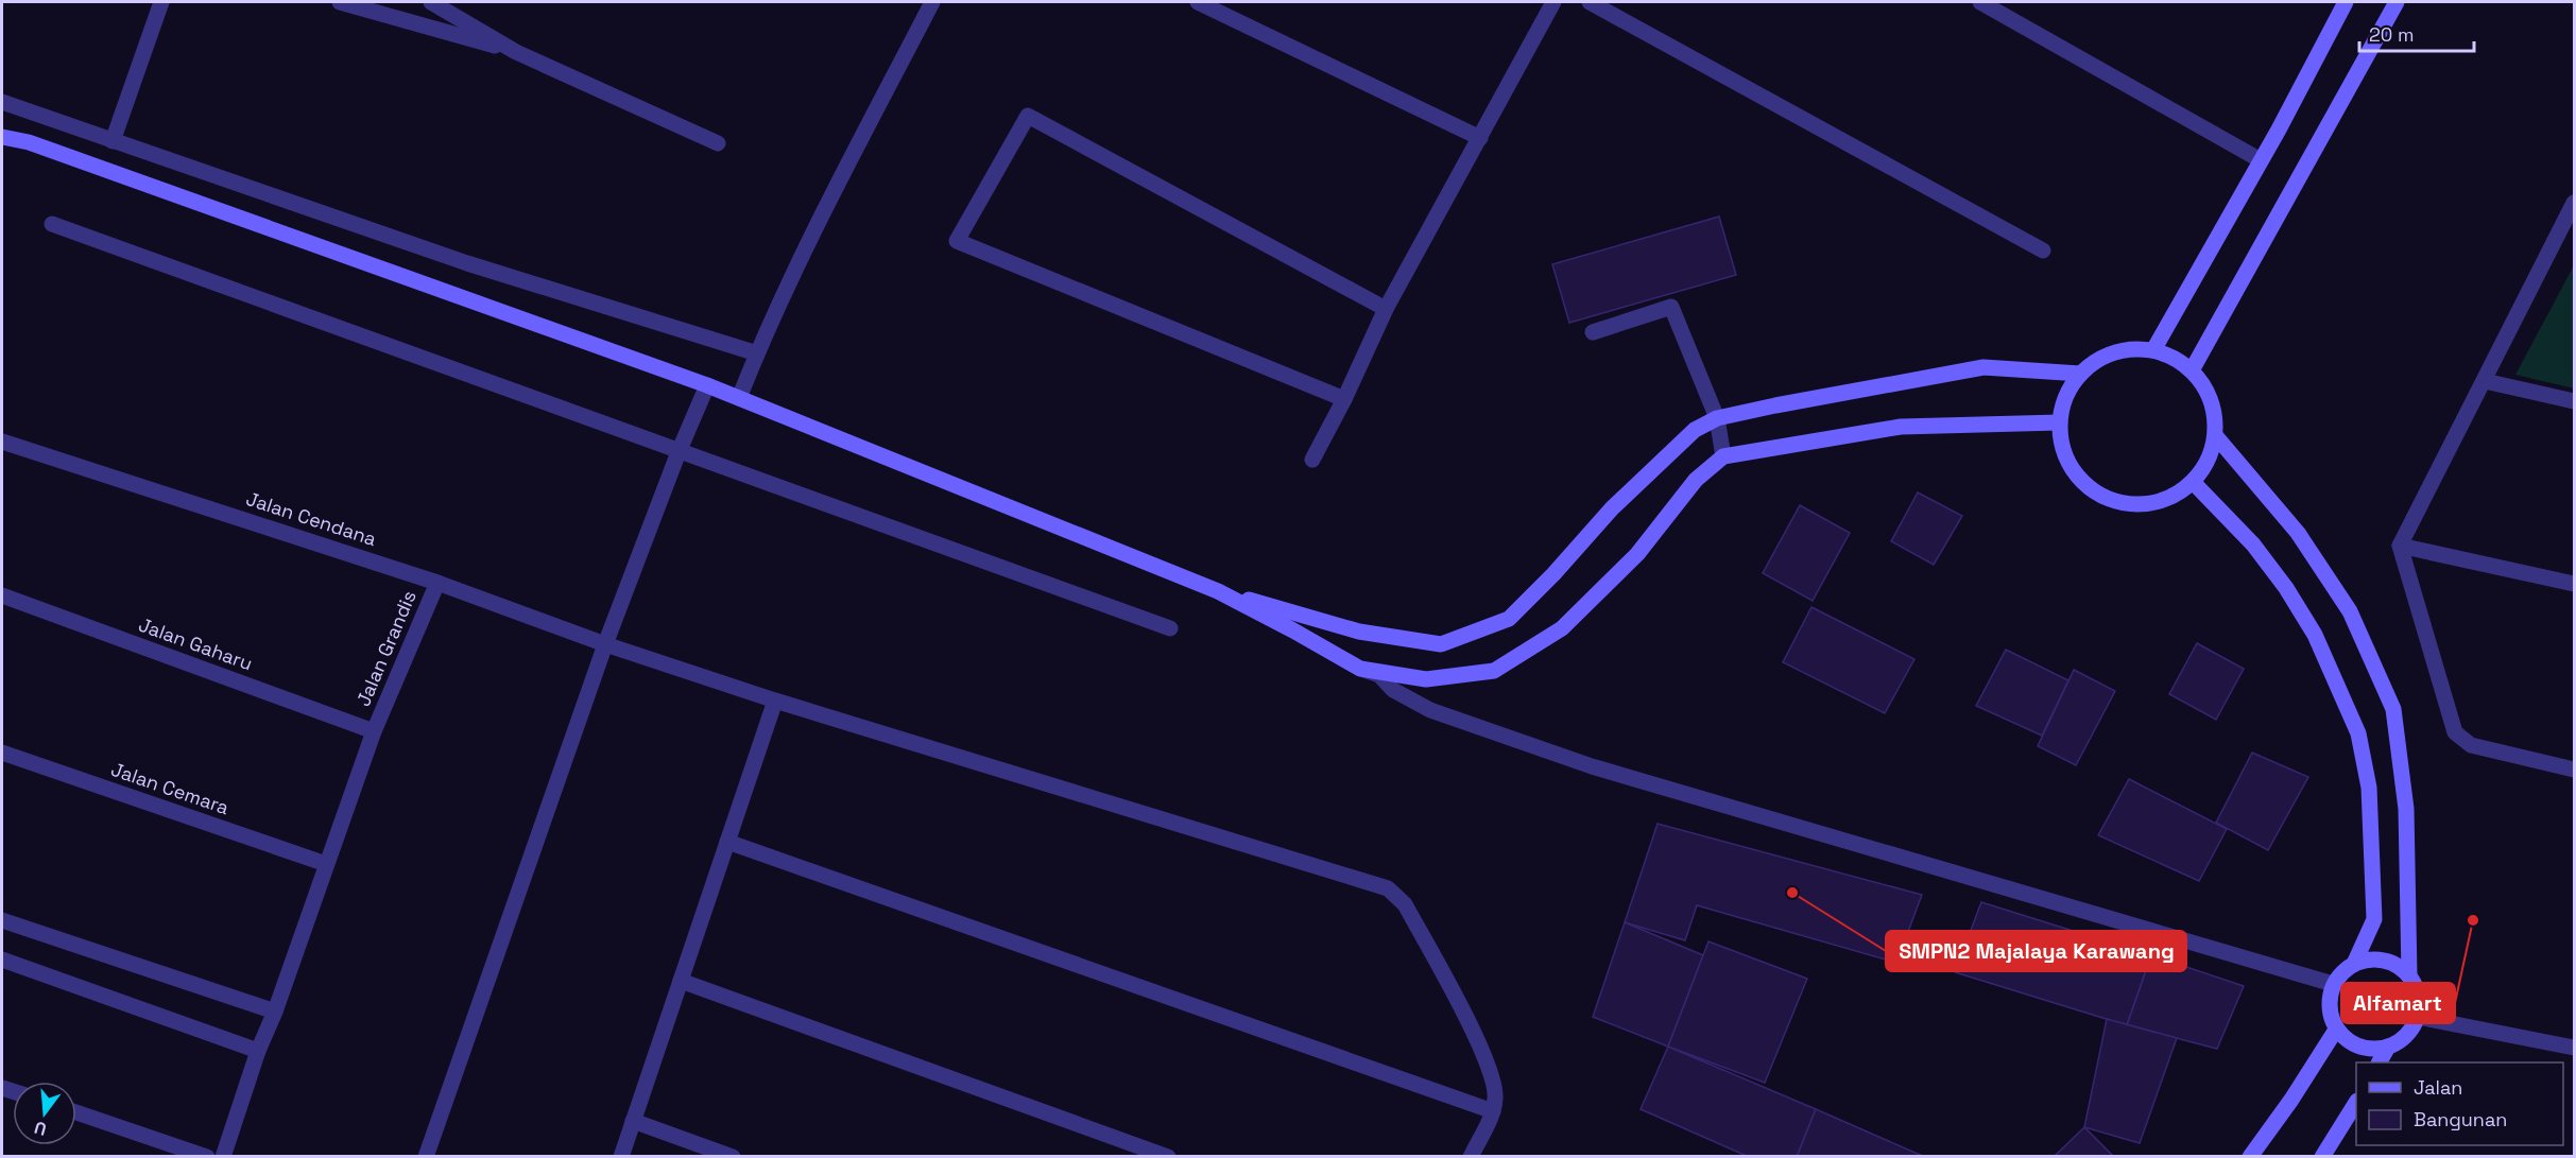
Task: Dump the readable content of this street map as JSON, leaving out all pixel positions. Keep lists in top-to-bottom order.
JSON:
{
  "streets": {
    "street": [
      "Jalan Cendana",
      "Jalan Gaharu",
      "Jalan Grandis",
      "Jalan Cemara"
    ]
  },
  "crossings": [
    ["Jalan Cendana", "Jalan Grandis"],
    ["Jalan Gaharu", "Jalan Grandis"],
    ["Jalan Grandis", "Jalan Cemara"]
  ],
  "places": ["SMPN2 Majalaya Karawang", "Alfamart"],
  "legend": ["Jalan", "Bangunan"],
  "scale_bar": "20 m",
  "north": "bottom"
}
